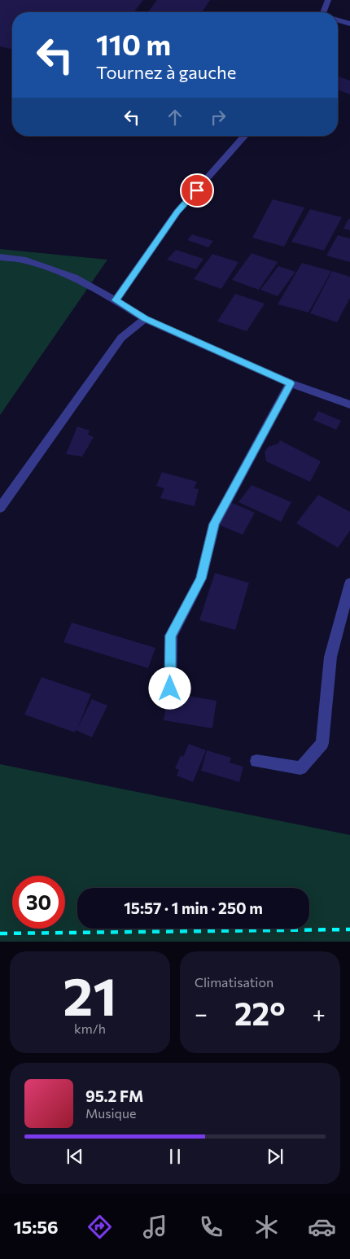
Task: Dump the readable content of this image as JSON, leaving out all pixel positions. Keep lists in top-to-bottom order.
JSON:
{
  "page": {
    "turn": ["110 m", "Tournez à gauche"],
    "limit": "30",
    "trip": "15:57 · 1 min · 250 m",
    "tile": [
      ["21", "km/h"],
      "Climatisation"
    ],
    "heat": ["−", "22°", "+"],
    "song": ["95.2 FM", "Musique"],
    "tabs": "15:56"
  }
}
